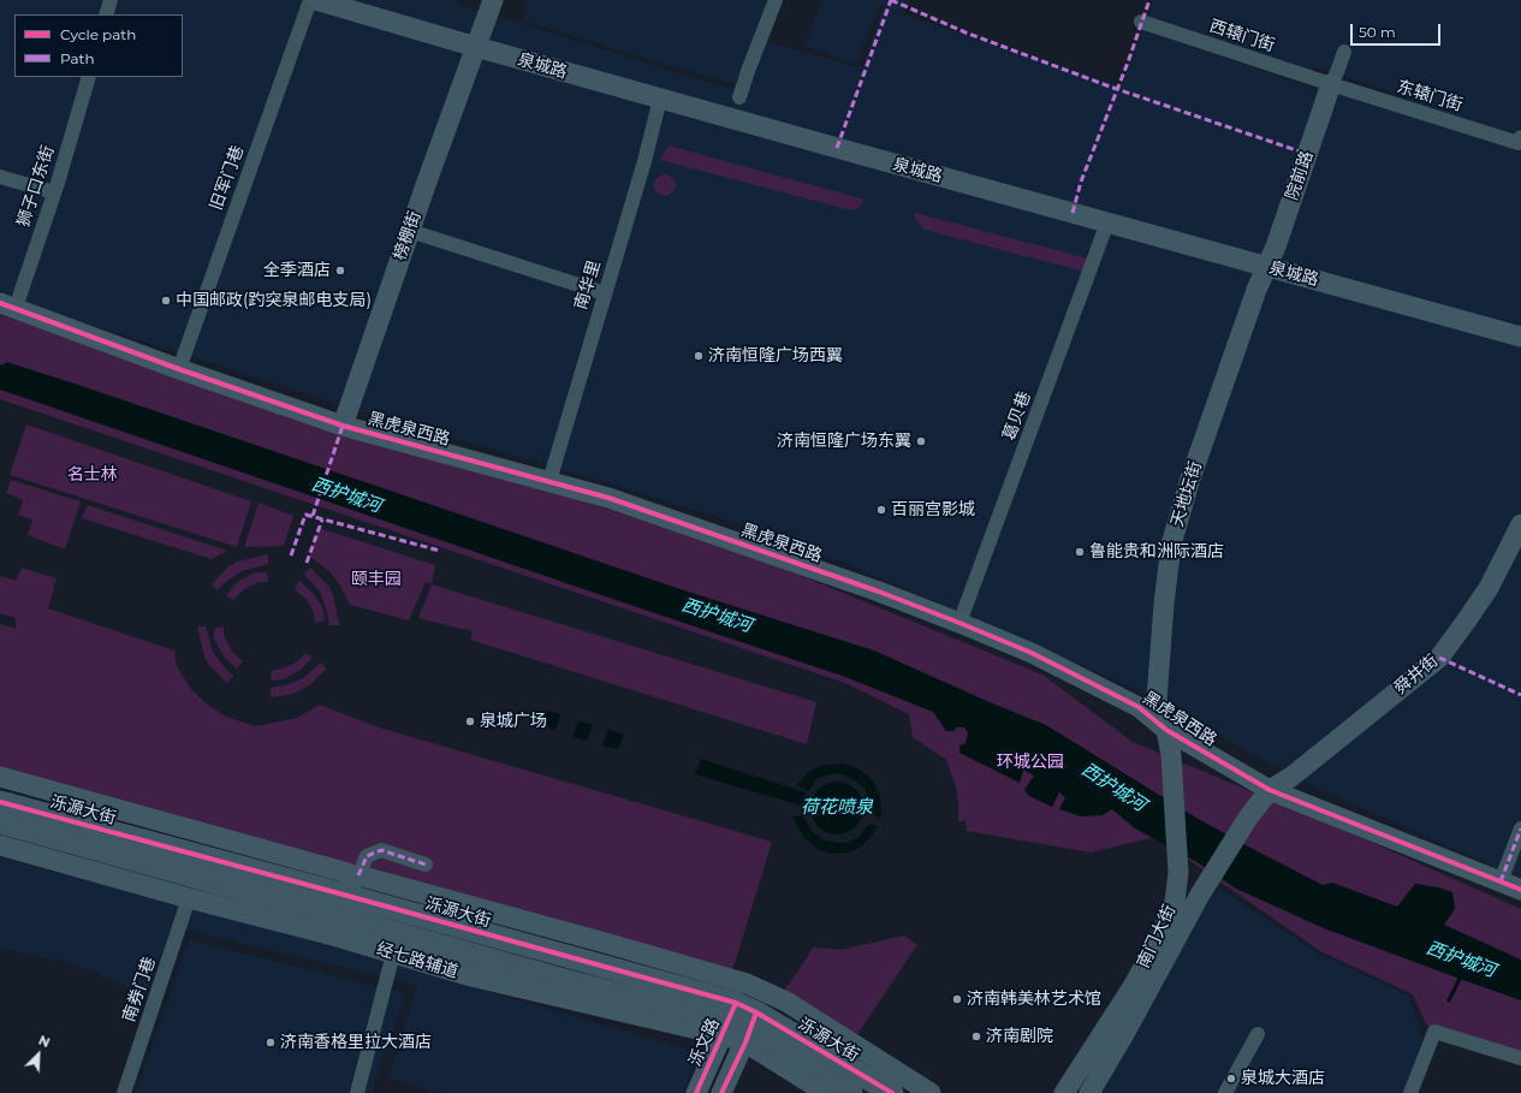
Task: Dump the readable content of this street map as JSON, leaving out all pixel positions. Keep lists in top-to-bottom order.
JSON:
{
  "streets": {
    "main road": ["泺源大街"],
    "street": [
      "西辕门街",
      "泉城路",
      "东辕门街",
      "院前路",
      "旧军门巷",
      "狮子口东街",
      "榜棚街",
      "南华里",
      "葛贝巷",
      "黑虎泉西路",
      "天地坛街",
      "舜井街",
      "南门大街",
      "经七路辅道",
      "南券门巷",
      "泺文路"
    ]
  },
  "crossings": [
    ["西辕门街", "东辕门街"],
    ["西辕门街", "院前路"],
    ["泉城路", "院前路"],
    ["泉城路", "榜棚街"],
    ["泉城路", "南华里"],
    ["泉城路", "葛贝巷"],
    ["泉城路", "天地坛街"],
    ["东辕门街", "院前路"],
    ["院前路", "天地坛街"],
    ["旧军门巷", "黑虎泉西路"],
    ["狮子口东街", "黑虎泉西路"],
    ["榜棚街", "黑虎泉西路"],
    ["南华里", "黑虎泉西路"],
    ["葛贝巷", "黑虎泉西路"],
    ["黑虎泉西路", "天地坛街"],
    ["黑虎泉西路", "舜井街"],
    ["黑虎泉西路", "南门大街"],
    ["天地坛街", "南门大街"],
    ["舜井街", "南门大街"],
    ["泺源大街", "经七路辅道"],
    ["泺源大街", "泺文路"],
    ["经七路辅道", "南券门巷"],
    ["经七路辅道", "泺文路"]
  ],
  "water": ["西护城河", "荷花喷泉"],
  "parks": ["名士林", "颐丰园", "环城公园"],
  "places": [
    "全季酒店",
    "中国邮政(趵突泉邮电支局)",
    "济南恒隆广场西翼",
    "济南恒隆广场东翼",
    "百丽宫影城",
    "鲁能贵和洲际酒店",
    "泉城广场",
    "济南韩美林艺术馆",
    "济南剧院",
    "济南香格里拉大酒店",
    "泉城大酒店"
  ],
  "legend": ["Cycle path", "Path"],
  "scale_bar": "50 m",
  "north": "top right"
}
